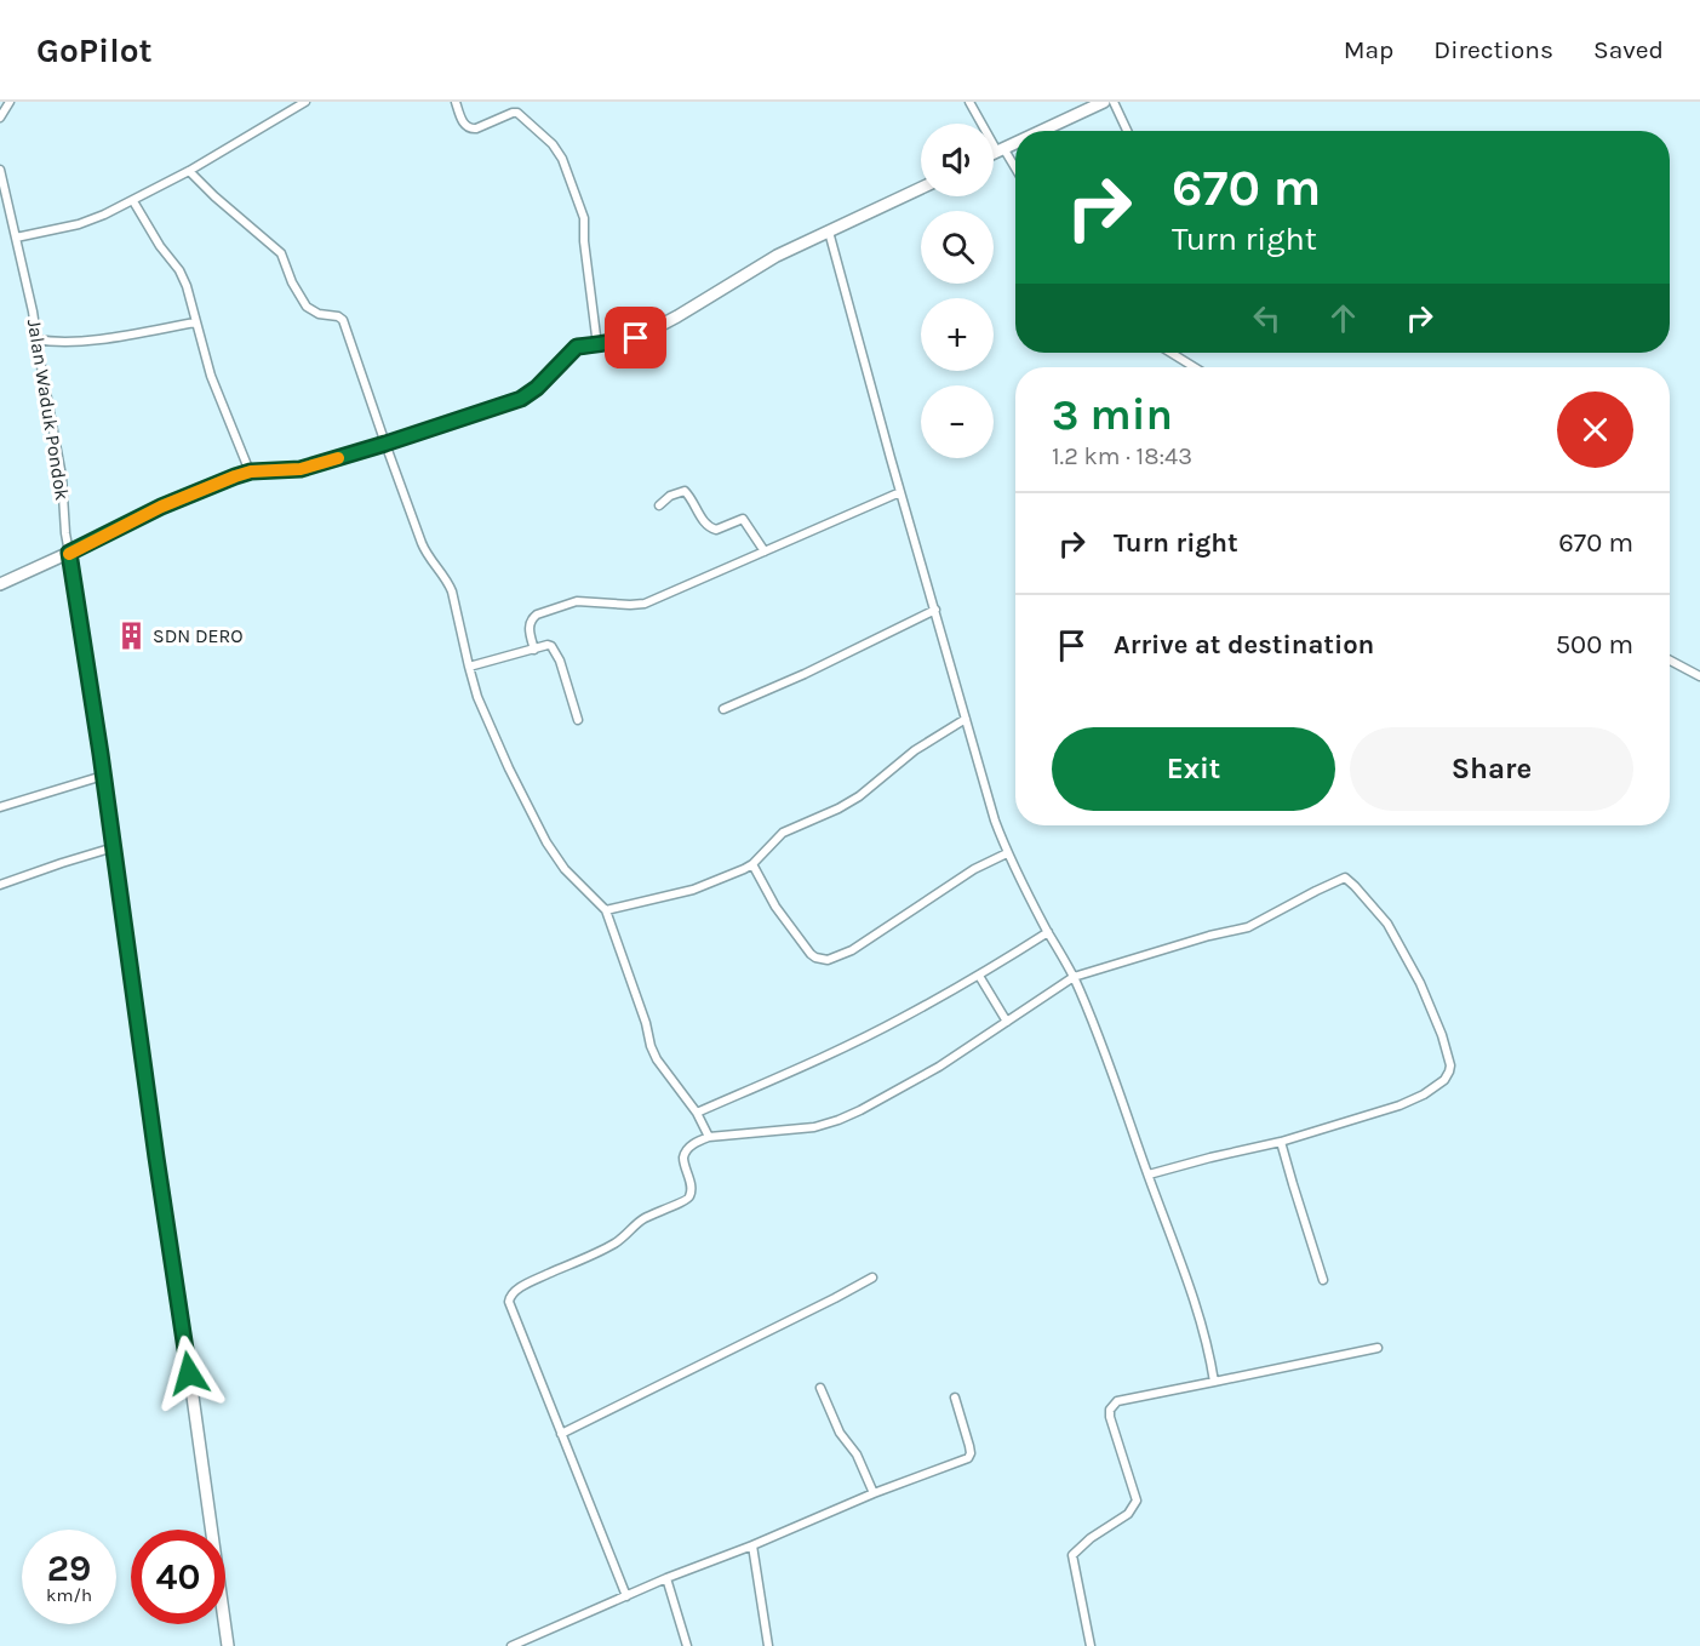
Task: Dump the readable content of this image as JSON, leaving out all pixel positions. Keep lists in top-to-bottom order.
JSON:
{
  "streets": {
    "street": ["Jalan Waduk Pondok"]
  },
  "places": {
    "building": ["SDN DERO"]
  },
  "page": {
    "header": "GoPilot",
    "nav": ["Map", "Directions", "Saved"],
    "map_buttons": ["+", "−"],
    "turn": ["670 m", "Turn right"],
    "heading": ["3 min", "1.2 km · 18:43"],
    "list": [
      {
        "name": "Turn right",
        "value": "670 m"
      },
      {
        "name": "Arrive at destination",
        "value": "500 m"
      }
    ],
    "buttons": ["Exit", "Share"],
    "speed": "29 km/h",
    "limit": "40"
  }
}
